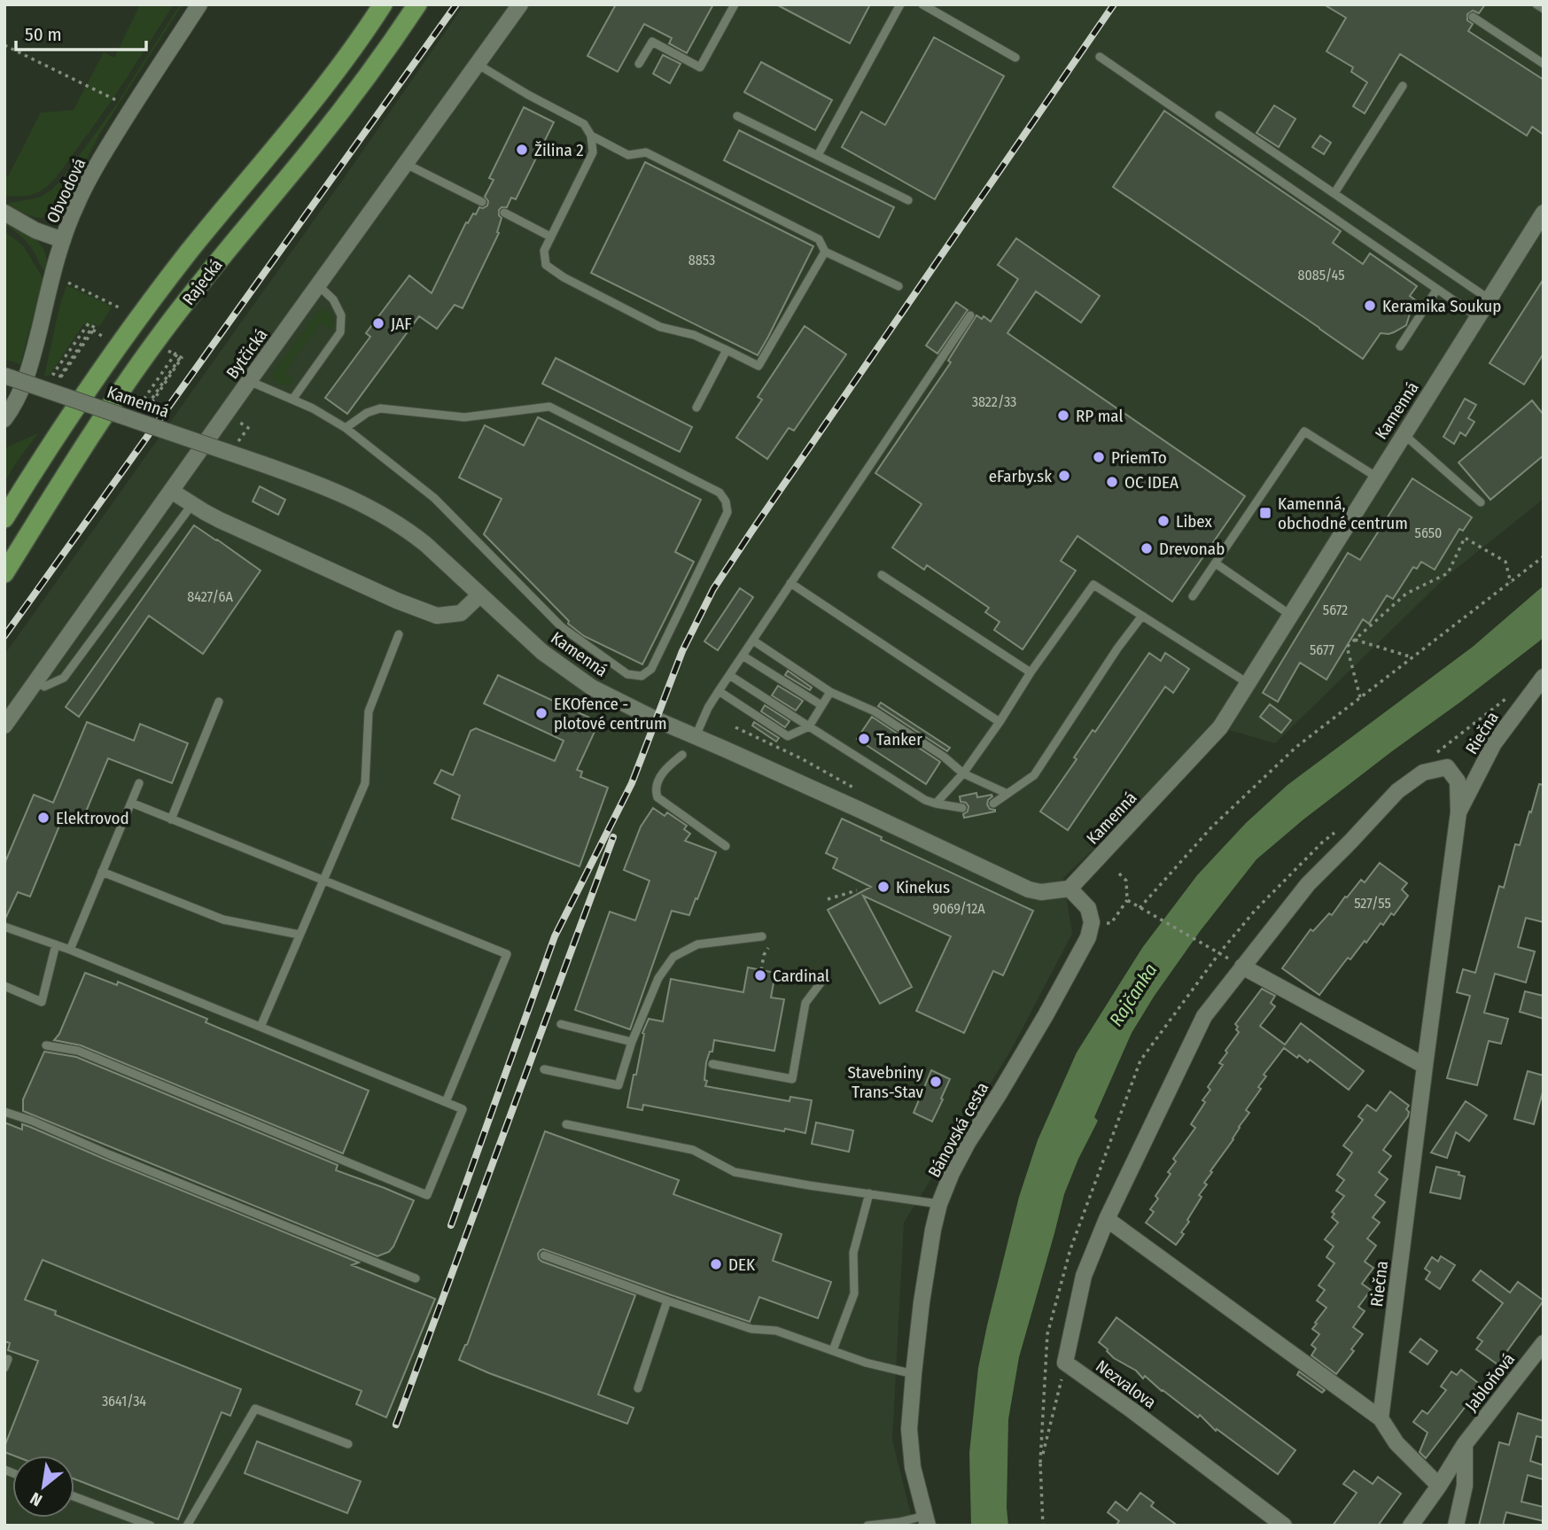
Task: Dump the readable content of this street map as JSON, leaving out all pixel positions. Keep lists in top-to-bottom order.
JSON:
{
  "streets": {
    "main road": ["Rajecká"],
    "street": [
      "Obvodová",
      "Bytčická",
      "Kamenná",
      "Riečna",
      "Bánovská cesta",
      "Jabloňová",
      "Nezvalova"
    ]
  },
  "crossings": [
    ["Kamenná", "Bánovská cesta"]
  ],
  "water": ["Rajčanka"],
  "places": {
    "other": [
      "Žilina 2",
      "Keramika Soukup",
      "JAF",
      "RP mal",
      "PriemTo",
      "eFarby.sk",
      "OC IDEA",
      "Libex",
      "Drevonab",
      "EKOfence - plotové centrum",
      "Tanker",
      "Elektrovod",
      "Kinekus",
      "Cardinal",
      "Stavebniny Trans-Stav",
      "DEK"
    ],
    "transit": ["Kamenná, obchodné centrum"]
  },
  "house_numbers": [
    "8853",
    "8085/45",
    "3822/33",
    "5650",
    "8427/6A",
    "5672",
    "5677",
    "527/55",
    "9069/12A",
    "3641/34"
  ],
  "scale_bar": "50 m",
  "north": "bottom left"
}
